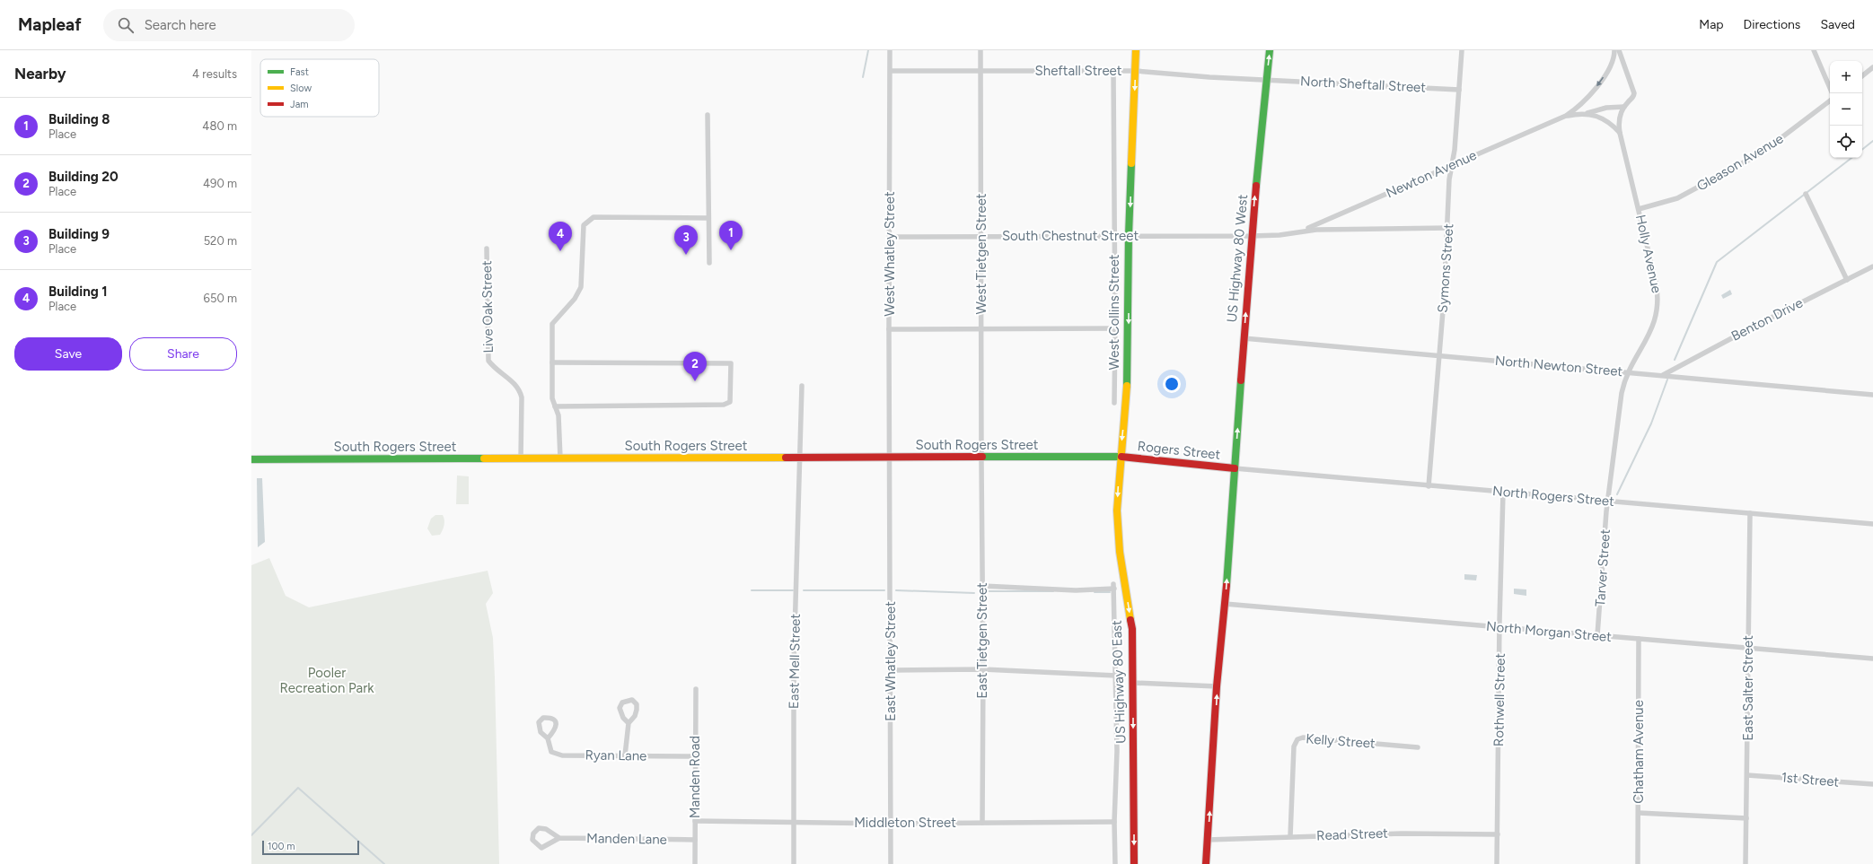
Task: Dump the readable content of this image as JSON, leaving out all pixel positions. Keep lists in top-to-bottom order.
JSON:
{
  "streets": {
    "main road": [
      "US Highway 80 West",
      "South Rogers Street",
      "Rogers Street",
      "US Highway 80 East"
    ],
    "street": [
      "Sheftall Street",
      "North Sheftall Street",
      "Gleason Avenue",
      "Newton Avenue",
      "South Chestnut Street",
      "West Whatley Street",
      "West Tietgen Street",
      "Holly Avenue",
      "Symons Street",
      "Live Oak Street",
      "West Collins Street",
      "Benton Drive",
      "North Newton Street",
      "North Rogers Street",
      "Tarver Street",
      "North Morgan Street",
      "East Tietgen Street",
      "East Mell Street",
      "East Whatley Street",
      "East Salter Street",
      "Rothwell Street",
      "Kelly Street",
      "Chatham Avenue",
      "Ryan Lane",
      "Manden Road",
      "1st Street",
      "Middleton Street",
      "Read Street",
      "Manden Lane"
    ]
  },
  "crossings": [
    ["Sheftall Street", "North Sheftall Street"],
    ["Sheftall Street", "West Whatley Street"],
    ["Sheftall Street", "West Tietgen Street"],
    ["Sheftall Street", "US Highway 80 West"],
    ["Sheftall Street", "West Collins Street"],
    ["North Sheftall Street", "US Highway 80 West"],
    ["North Sheftall Street", "Symons Street"],
    ["Gleason Avenue", "Holly Avenue"],
    ["Newton Avenue", "South Chestnut Street"],
    ["Newton Avenue", "Holly Avenue"],
    ["Newton Avenue", "Symons Street"],
    ["South Chestnut Street", "West Whatley Street"],
    ["South Chestnut Street", "West Tietgen Street"],
    ["South Chestnut Street", "US Highway 80 West"],
    ["South Chestnut Street", "West Collins Street"],
    ["West Whatley Street", "South Rogers Street"],
    ["West Whatley Street", "East Whatley Street"],
    ["West Tietgen Street", "South Rogers Street"],
    ["West Tietgen Street", "East Tietgen Street"],
    ["Holly Avenue", "North Newton Street"],
    ["Holly Avenue", "North Rogers Street"],
    ["Holly Avenue", "Tarver Street"],
    ["US Highway 80 West", "North Newton Street"],
    ["US Highway 80 West", "Rogers Street"],
    ["US Highway 80 West", "North Rogers Street"],
    ["Symons Street", "North Newton Street"],
    ["Symons Street", "North Rogers Street"],
    ["Live Oak Street", "South Rogers Street"],
    ["Benton Drive", "North Newton Street"],
    ["South Rogers Street", "Rogers Street"],
    ["South Rogers Street", "East Tietgen Street"],
    ["South Rogers Street", "East Mell Street"],
    ["South Rogers Street", "East Whatley Street"],
    ["South Rogers Street", "US Highway 80 East"],
    ["Rogers Street", "North Rogers Street"],
    ["Rogers Street", "US Highway 80 East"],
    ["North Rogers Street", "Tarver Street"],
    ["North Rogers Street", "East Salter Street"],
    ["North Rogers Street", "Rothwell Street"],
    ["Tarver Street", "North Morgan Street"],
    ["North Morgan Street", "East Salter Street"],
    ["North Morgan Street", "Rothwell Street"],
    ["North Morgan Street", "Chatham Avenue"],
    ["East Tietgen Street", "Middleton Street"],
    ["East Mell Street", "Middleton Street"],
    ["East Whatley Street", "Middleton Street"],
    ["East Salter Street", "1st Street"],
    ["Rothwell Street", "Read Street"],
    ["Kelly Street", "Read Street"],
    ["Ryan Lane", "Manden Road"],
    ["Manden Road", "Middleton Street"],
    ["Manden Road", "Manden Lane"]
  ],
  "one_way": ["US Highway 80 West", "US Highway 80 East"],
  "parks": ["Pooler Recreation Park"],
  "legend": ["Fast", "Slow", "Jam"],
  "scale_bar": "100 m",
  "page": {
    "header": "Mapleaf",
    "search": "Search here",
    "nav": ["Map", "Directions", "Saved"],
    "heading": ["Nearby", "4 results"],
    "map_buttons": ["+", "−"],
    "list": [
      {
        "mark": "1",
        "name": "Building 8",
        "note": "Place",
        "value": "480 m"
      },
      {
        "mark": "2",
        "name": "Building 20",
        "note": "Place",
        "value": "490 m"
      },
      {
        "mark": "3",
        "name": "Building 9",
        "note": "Place",
        "value": "520 m"
      },
      {
        "mark": "4",
        "name": "Building 1",
        "note": "Place",
        "value": "650 m"
      }
    ],
    "pins": [
      "1",
      "4",
      "3",
      "2"
    ],
    "buttons": ["Save", "Share"],
    "scale": "100 m"
  }
}
